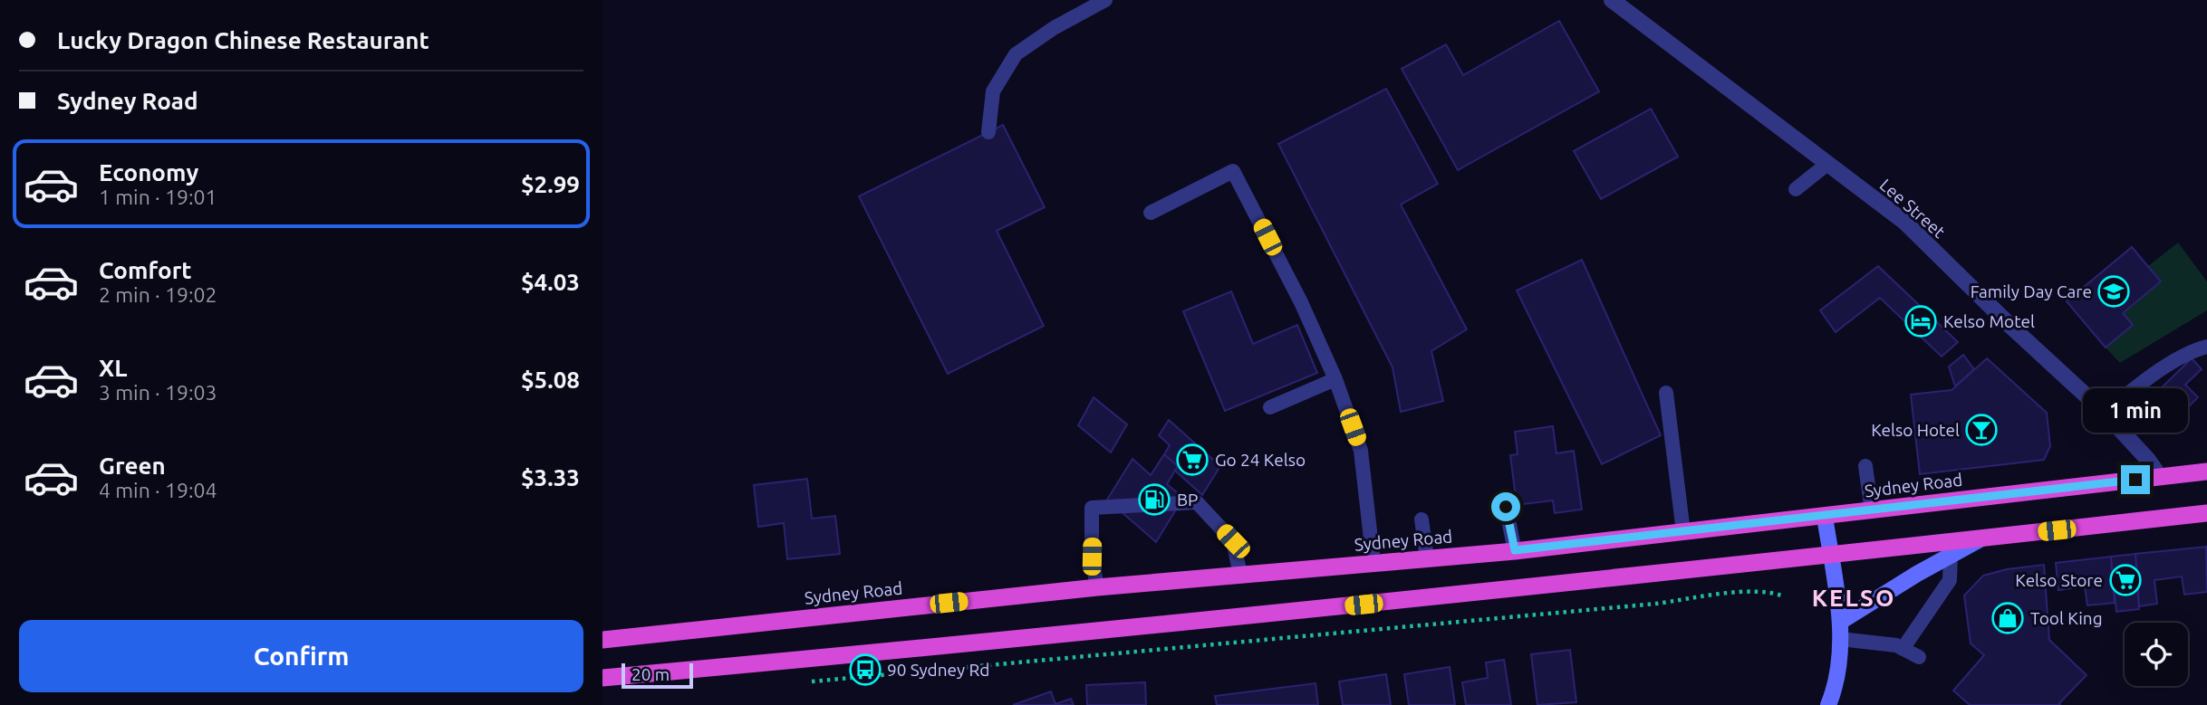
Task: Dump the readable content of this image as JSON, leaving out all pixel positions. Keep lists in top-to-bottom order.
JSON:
{
  "streets": {
    "highway": ["Sydney Road"],
    "street": ["Lee Street"]
  },
  "crossings": [
    ["Lee Street", "Sydney Road"]
  ],
  "districts": ["KELSO"],
  "places": {
    "school or university": ["Family Day Care"],
    "hotel": ["Kelso Motel"],
    "bar": ["Kelso Hotel"],
    "supermarket": ["Go 24 Kelso", "Kelso Store"],
    "fuel station": ["BP"],
    "shop": ["Tool King"],
    "bus stop": ["90 Sydney Rd"]
  },
  "scale_bar": "20 m",
  "page": {
    "banner": ["Lucky Dragon Chinese Restaurant", "Sydney Road"],
    "list": [
      {
        "name": "Economy",
        "note": "1 min · 19:01",
        "value": "$2.99"
      },
      {
        "name": "Comfort",
        "note": "2 min · 19:02",
        "value": "$4.03"
      },
      {
        "name": "XL",
        "note": "3 min · 19:03",
        "value": "$5.08"
      },
      {
        "name": "Green",
        "note": "4 min · 19:04",
        "value": "$3.33"
      }
    ],
    "bubble": "1 min",
    "buttons": "Confirm",
    "scale": "20 m"
  }
}
